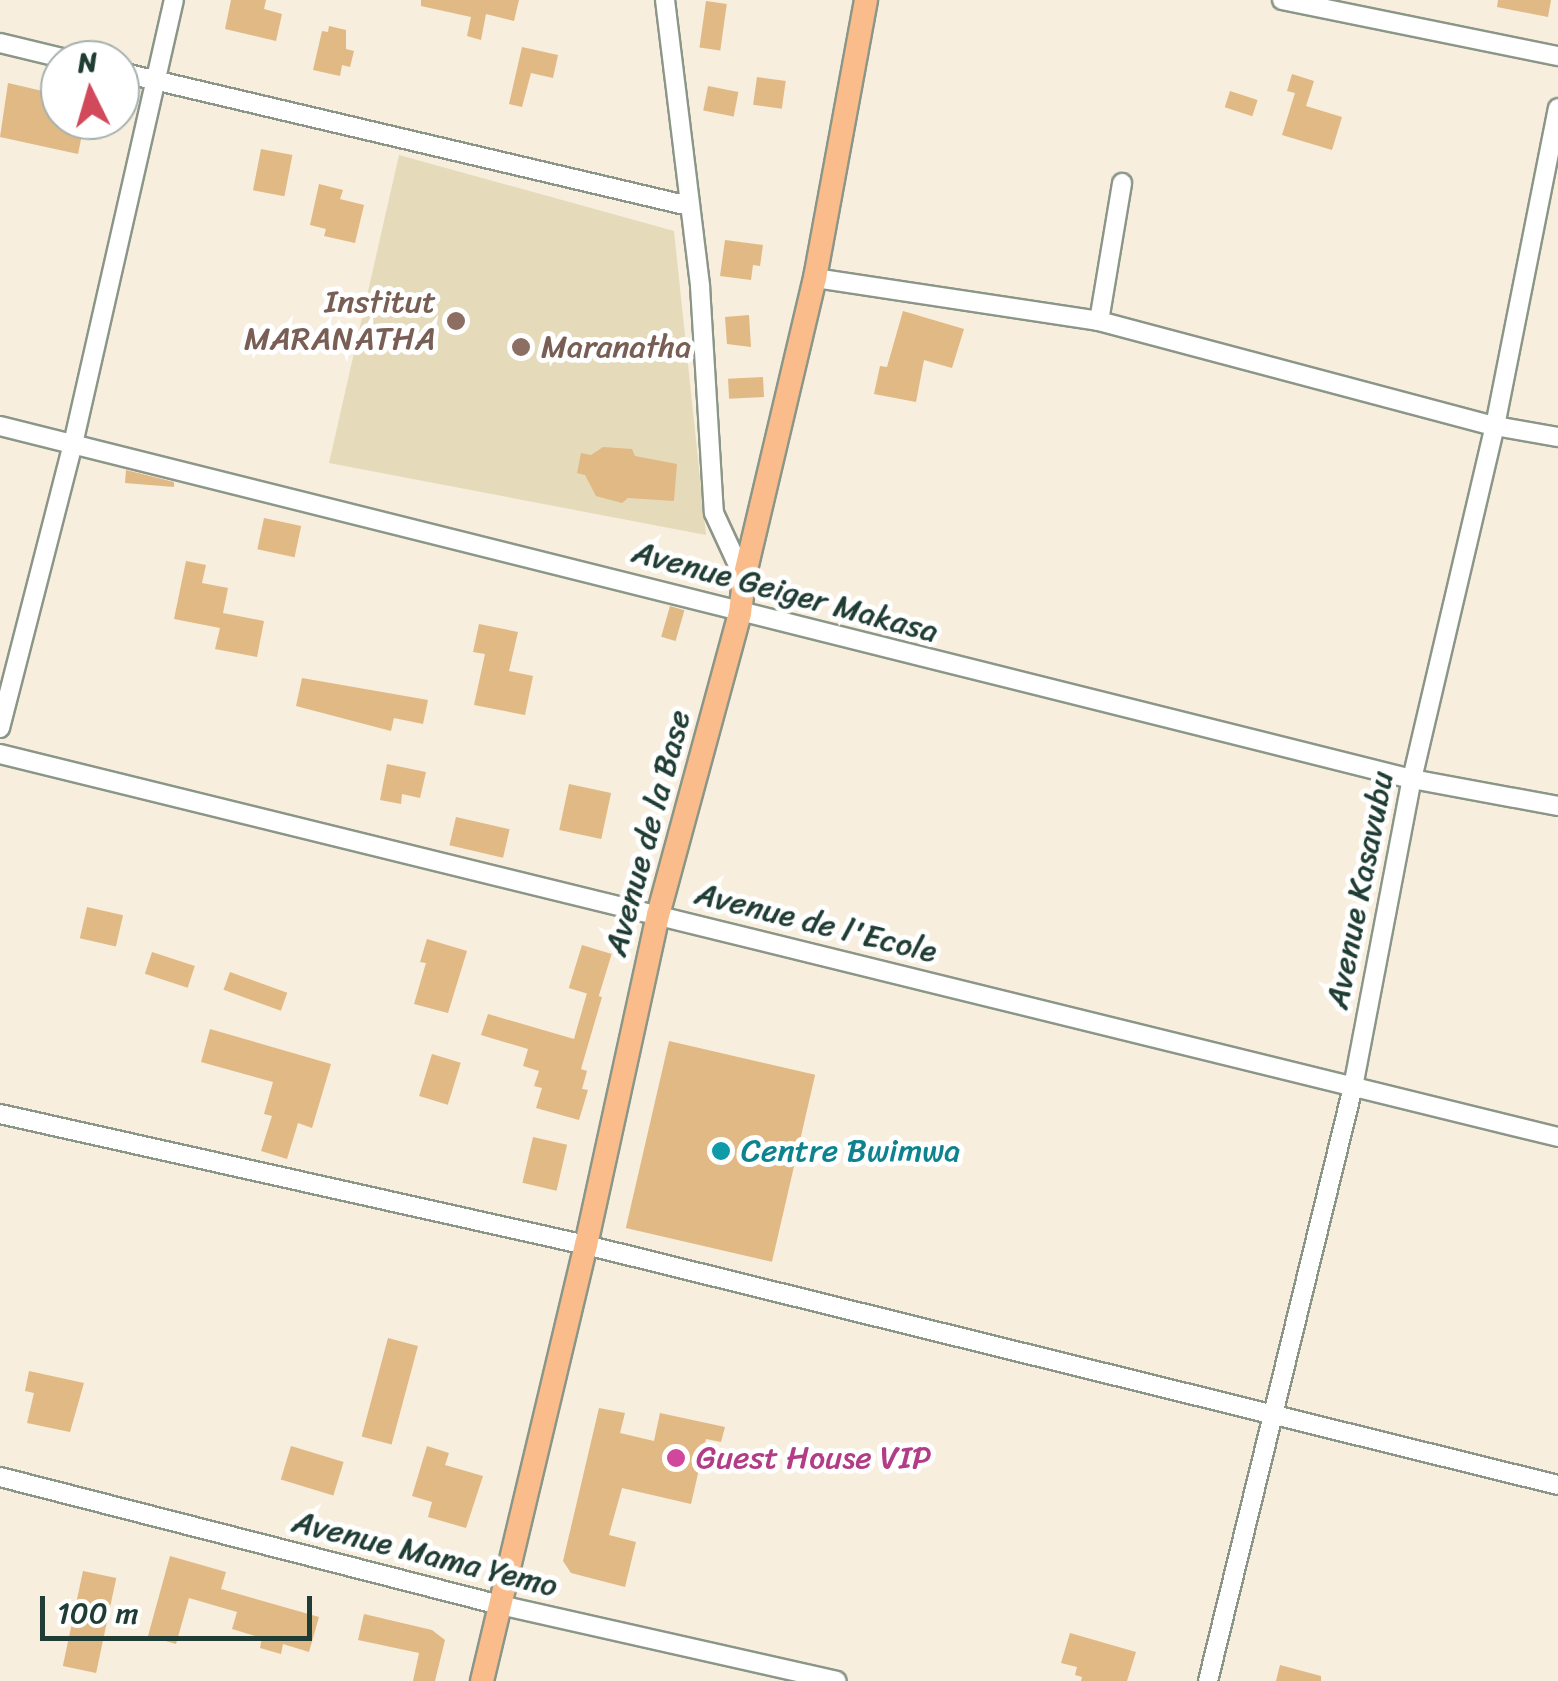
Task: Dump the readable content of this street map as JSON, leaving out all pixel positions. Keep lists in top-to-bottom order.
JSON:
{
  "streets": {
    "main road": ["Avenue de la Base"],
    "street": [
      "Avenue Geiger Makasa",
      "Avenue Kasavubu",
      "Avenue de l'Ecole",
      "Avenue Mama Yemo"
    ]
  },
  "crossings": [
    ["Avenue Geiger Makasa", "Avenue de la Base"],
    ["Avenue Geiger Makasa", "Avenue Kasavubu"],
    ["Avenue de la Base", "Avenue de l'Ecole"],
    ["Avenue de la Base", "Avenue Mama Yemo"],
    ["Avenue Kasavubu", "Avenue de l'Ecole"]
  ],
  "places": [
    "Institut MARANATHA",
    "Maranatha",
    "Centre Bwimwa",
    "Guest House VIP"
  ],
  "scale_bar": "100 m",
  "north": "top"
}
